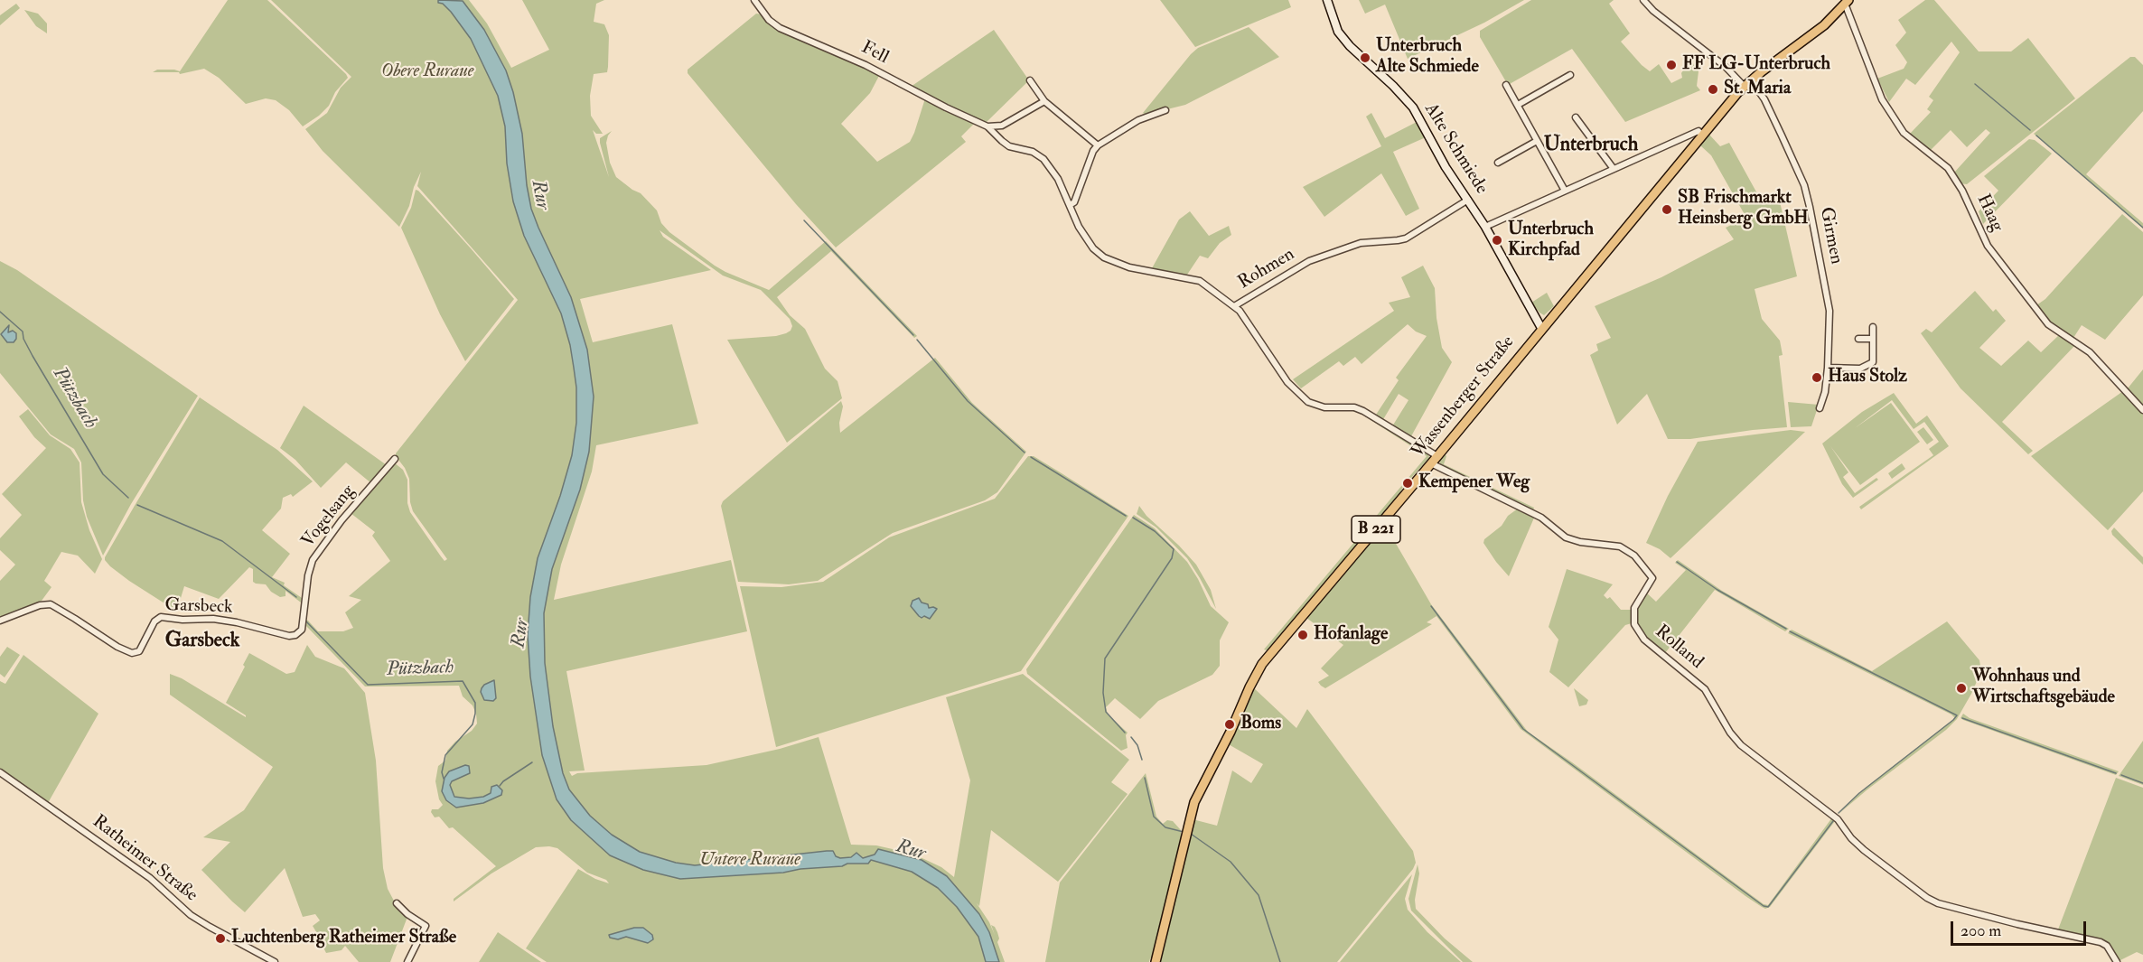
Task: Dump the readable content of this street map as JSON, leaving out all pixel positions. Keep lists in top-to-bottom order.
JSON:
{
  "streets": {
    "main road": ["Wassenberger Straße", "B 221"],
    "street": [
      "Fell",
      "Alte Schmiede",
      "Haag",
      "Girmen",
      "Rohmen",
      "Vogelsang",
      "Garsbeck",
      "Rolland",
      "Ratheimer Straße"
    ]
  },
  "crossings": [
    ["Fell", "Rohmen"],
    ["Alte Schmiede", "Rohmen"],
    ["Alte Schmiede", "Wassenberger Straße"],
    ["Haag", "Wassenberger Straße"],
    ["Girmen", "Wassenberger Straße"],
    ["Rohmen", "Wassenberger Straße"],
    ["Rohmen", "Rolland"],
    ["Wassenberger Straße", "Rolland"],
    ["Vogelsang", "Garsbeck"]
  ],
  "districts": ["Unterbruch", "Garsbeck"],
  "water": ["Rur", "Pützbach"],
  "parks": ["Obere Ruraue", "Untere Ruraue"],
  "places": [
    "Unterbruch Alte Schmiede",
    "FF LG-Unterbruch",
    "St. Maria",
    "SB Frischmarkt Heinsberg GmbH",
    "Unterbruch Kirchpfad",
    "Haus Stolz",
    "Kempener Weg",
    "Hofanlage",
    "Wohnhaus und Wirtschaftsgebäude",
    "Boms",
    "Luchtenberg Ratheimer Straße"
  ],
  "scale_bar": "200 m"
}
